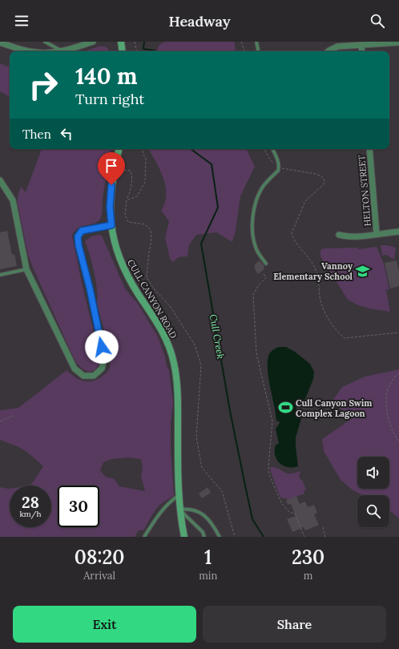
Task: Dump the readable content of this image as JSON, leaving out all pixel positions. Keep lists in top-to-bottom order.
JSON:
{
  "streets": {
    "street": ["HELTON STREET", "CULL CANYON ROAD"]
  },
  "water": ["Cull Creek"],
  "places": {
    "school or university": ["Vannoy Elementary School"],
    "sports": ["Cull Canyon Swim Complex Lagoon"]
  },
  "page": {
    "header": "Headway",
    "turn": ["140 m", "Turn right"],
    "then": "Then",
    "speed": "28 km/h",
    "limit": "30",
    "eta": [
      "08:20",
      "Arrival",
      "1",
      "min",
      "230",
      "m"
    ],
    "buttons": ["Exit", "Share"]
  }
}
